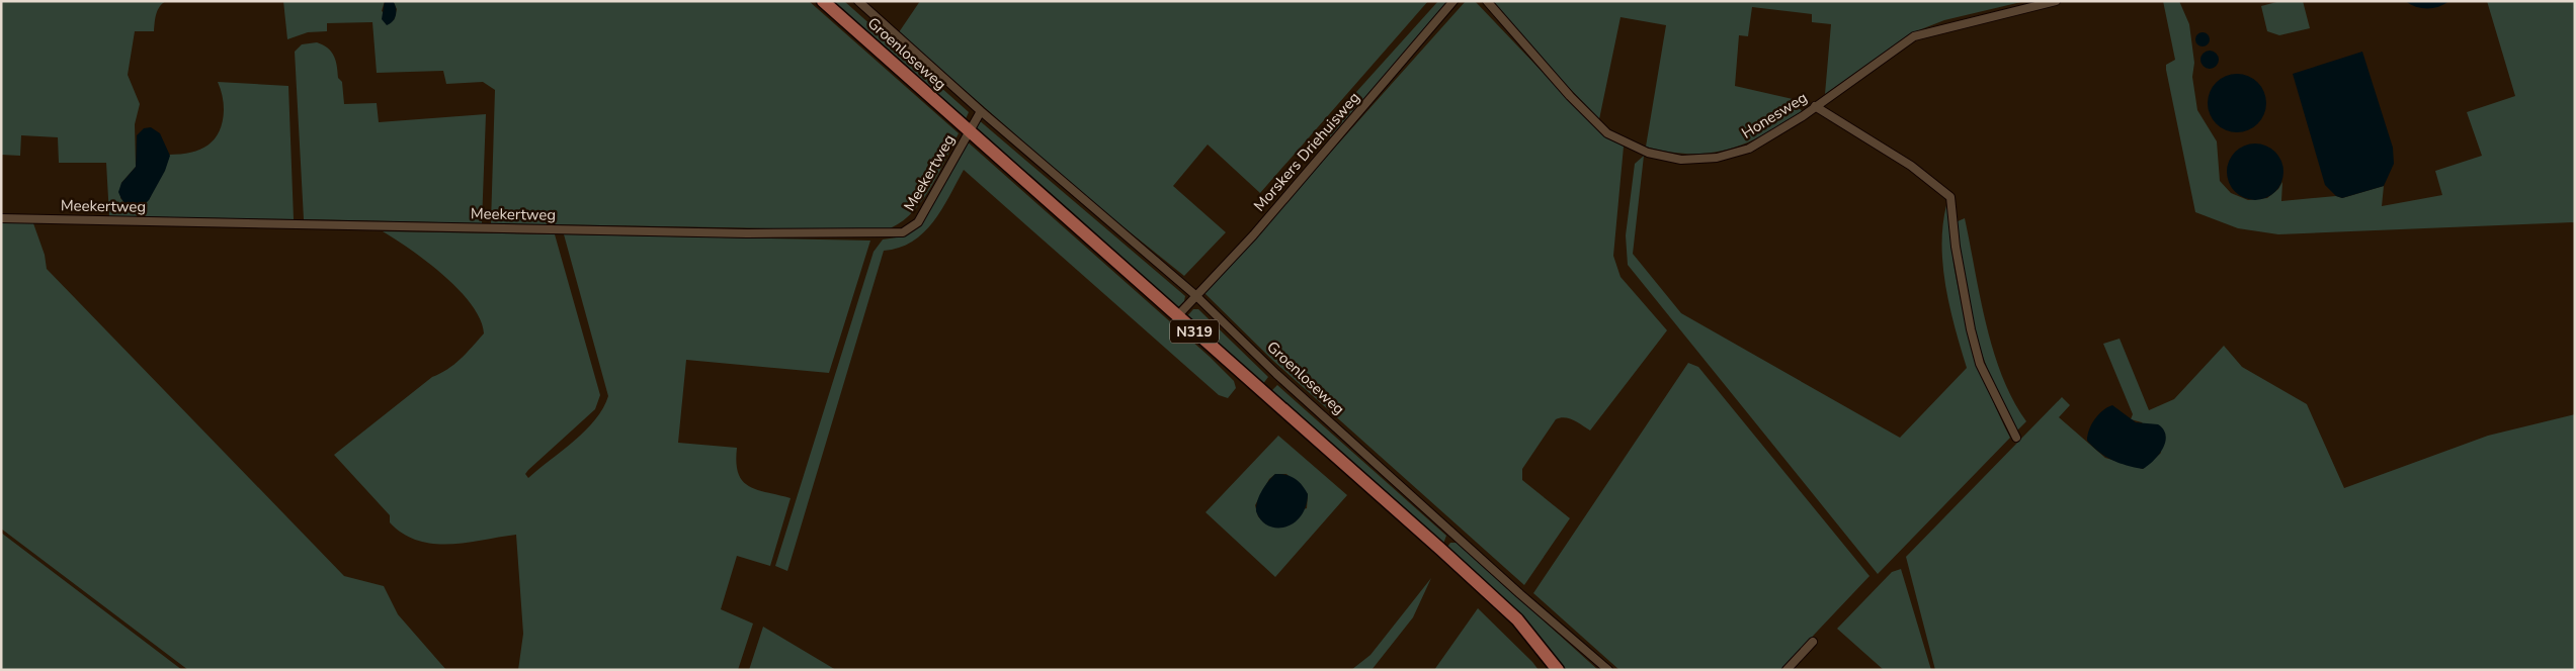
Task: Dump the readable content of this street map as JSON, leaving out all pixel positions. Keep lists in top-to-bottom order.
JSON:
{
  "streets": {
    "main road": ["Groenloseweg", "N319"],
    "street": ["Honesweg", "Morskers Driehuisweg", "Meekertweg"]
  },
  "crossings": [
    ["Groenloseweg", "Morskers Driehuisweg"],
    ["Groenloseweg", "Meekertweg"]
  ]
}
